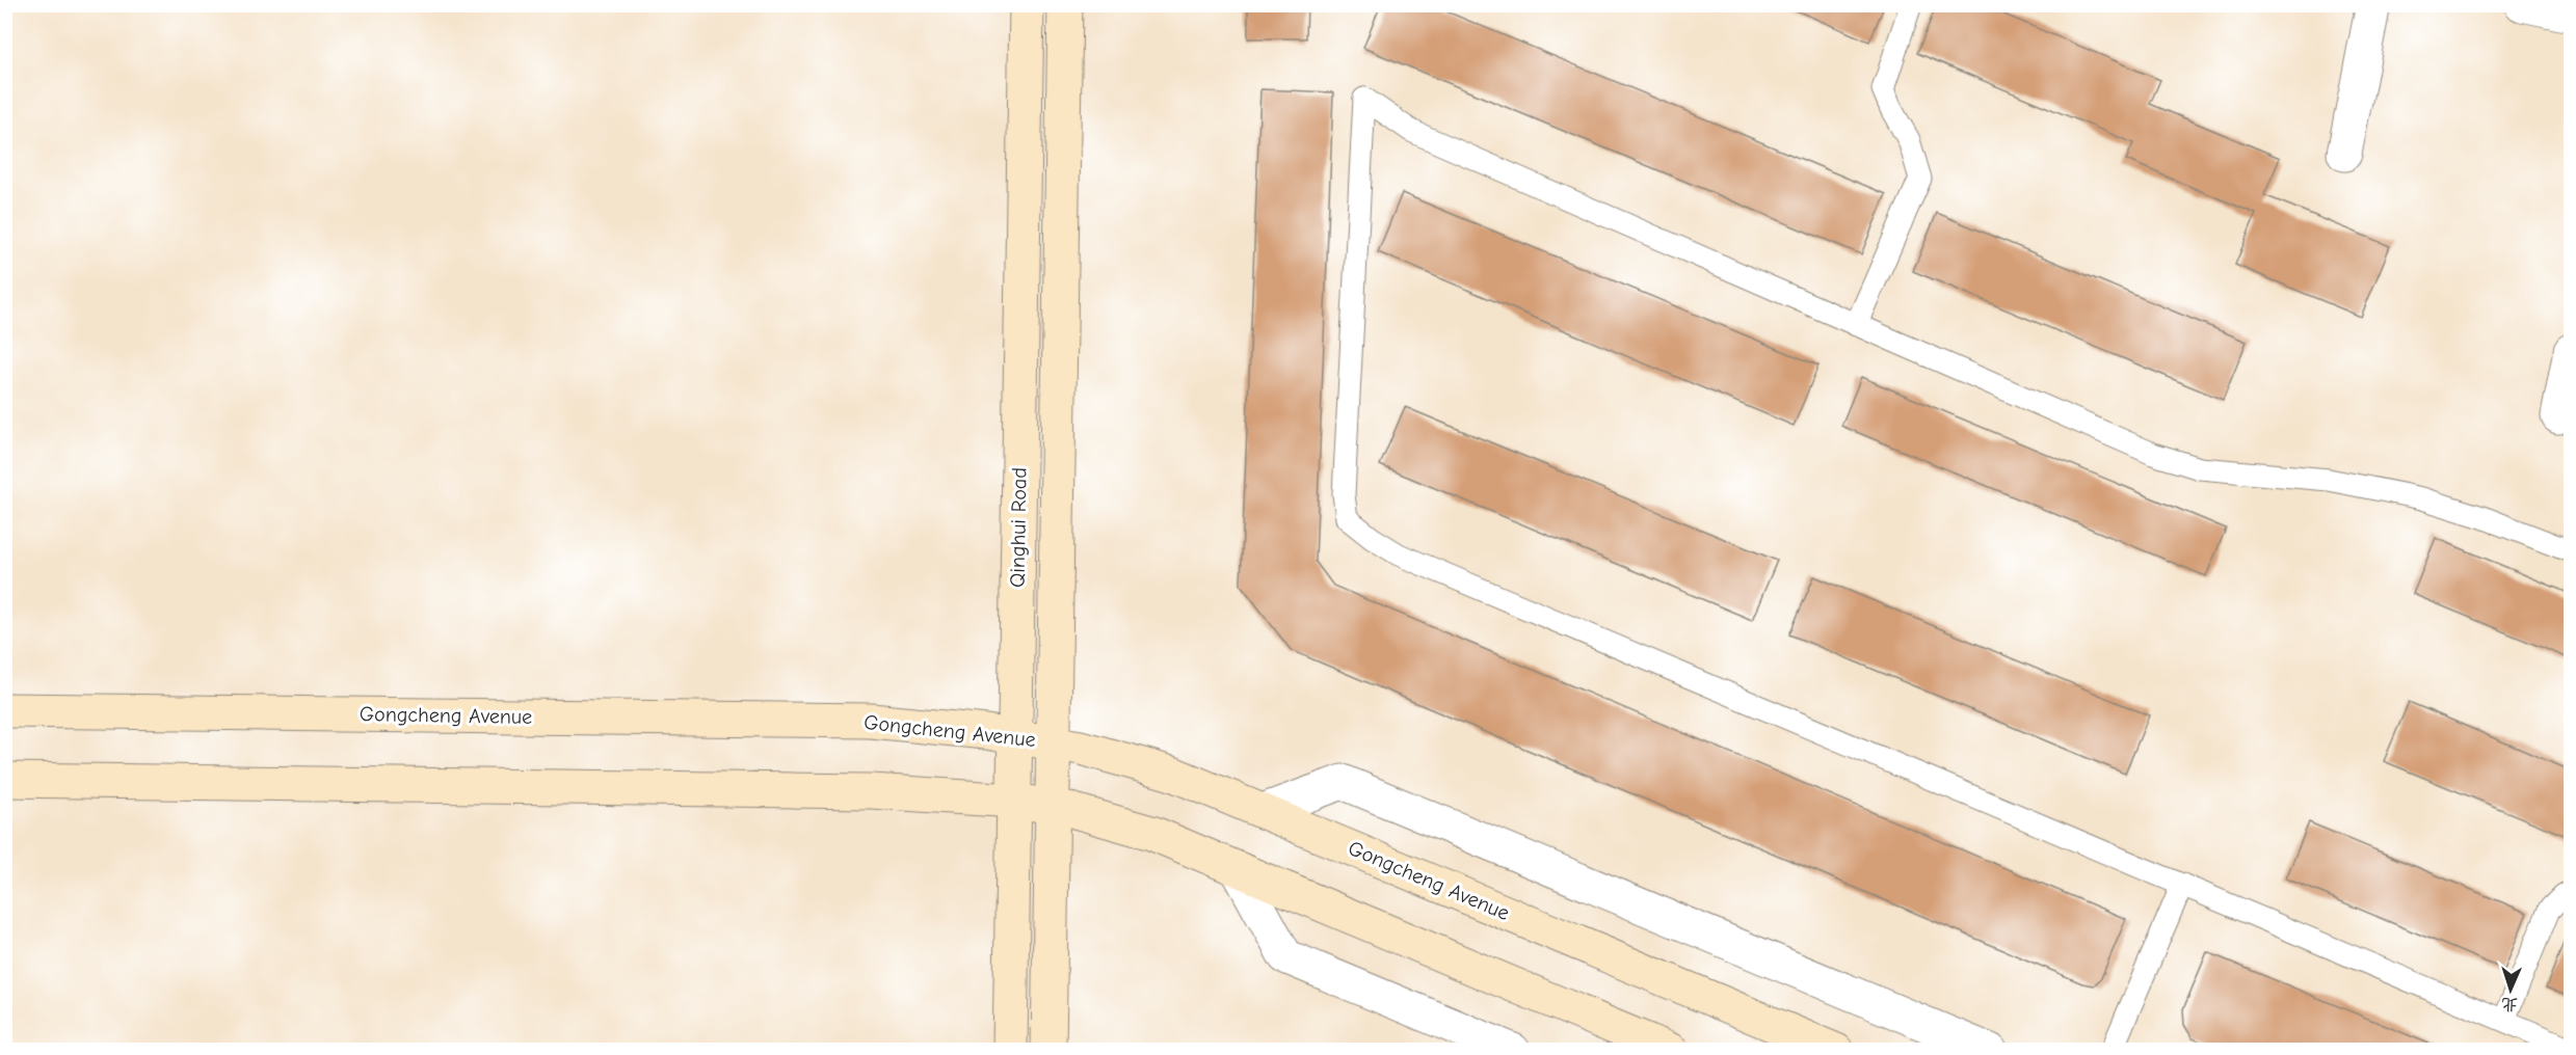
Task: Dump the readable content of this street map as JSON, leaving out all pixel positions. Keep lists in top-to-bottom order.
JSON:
{
  "streets": {
    "main road": ["Qinghui Road", "Gongcheng Avenue"]
  },
  "crossings": [
    ["Qinghui Road", "Gongcheng Avenue"]
  ],
  "north": "bottom"
}
